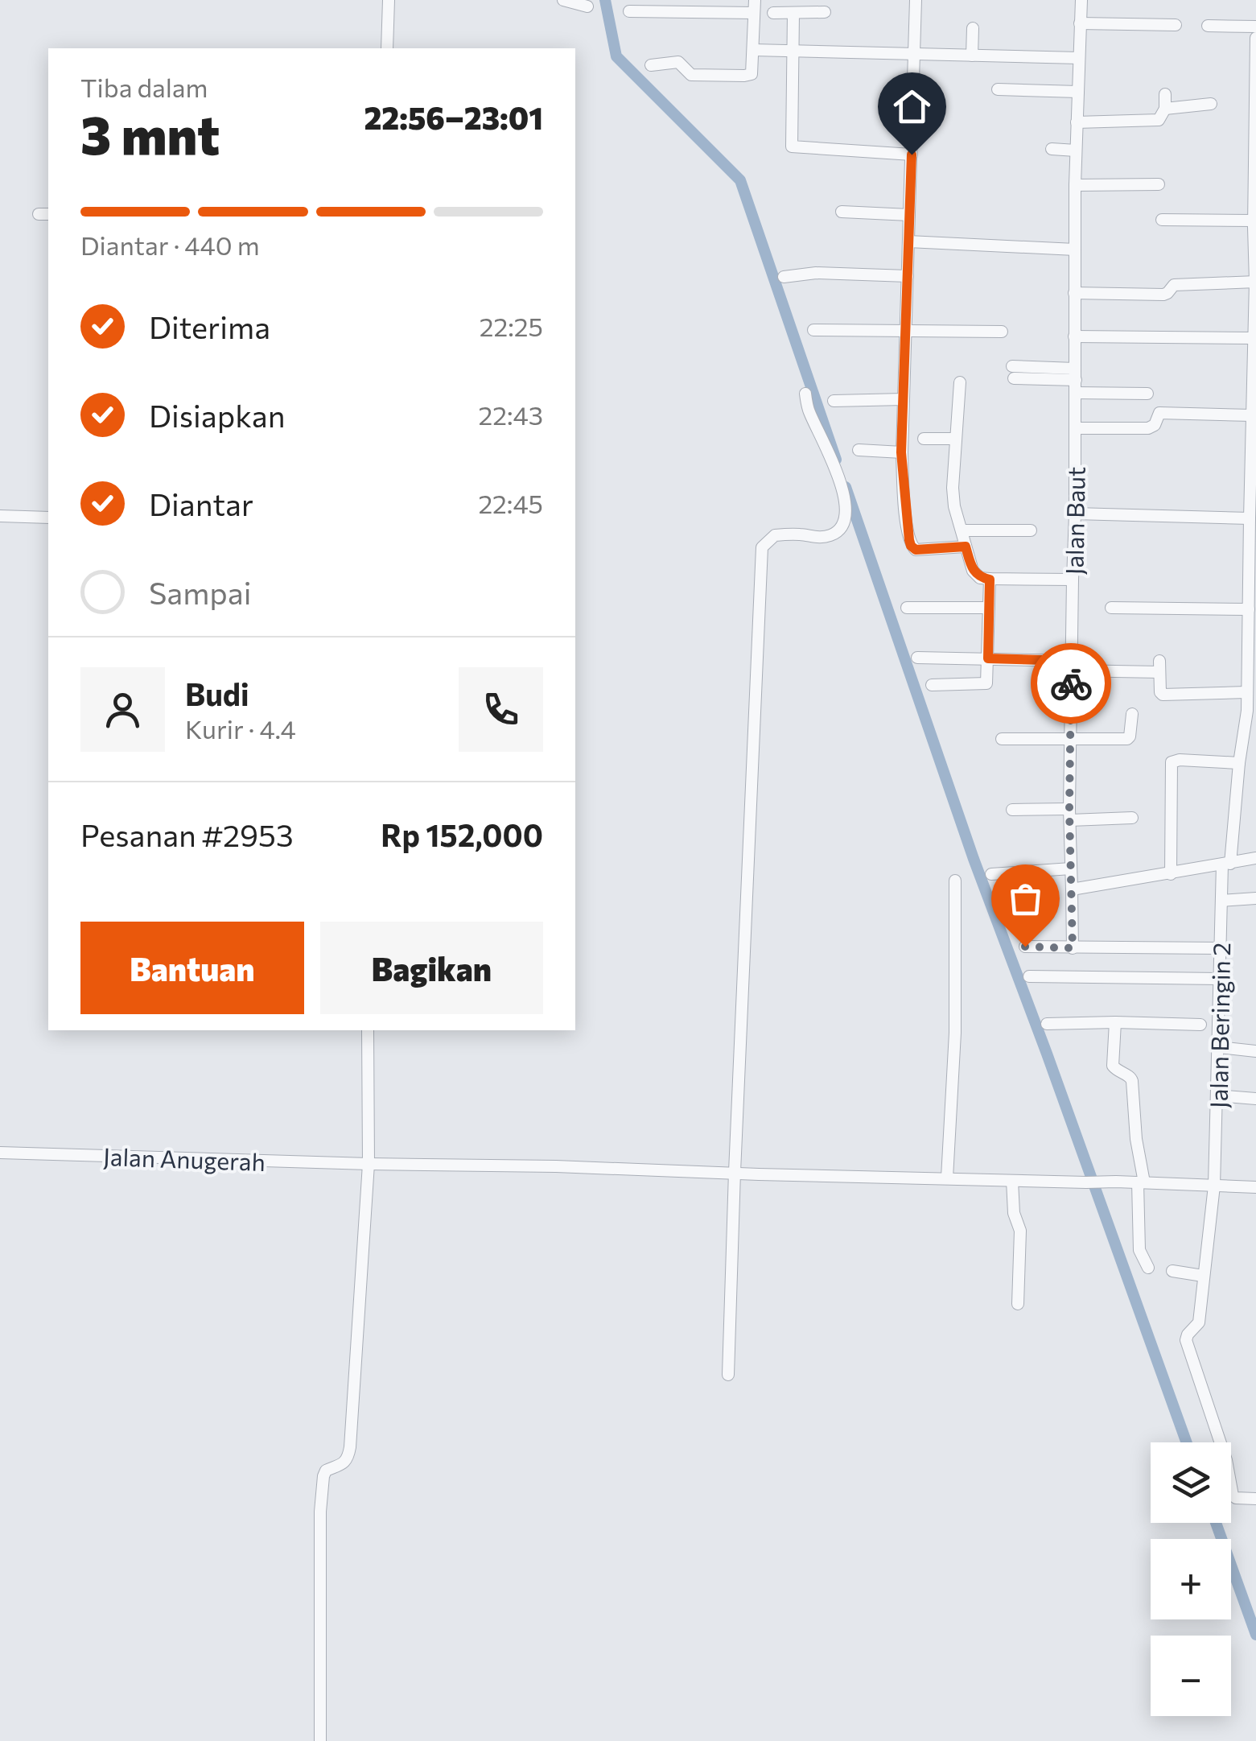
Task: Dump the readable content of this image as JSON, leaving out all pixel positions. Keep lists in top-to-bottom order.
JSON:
{
  "streets": {
    "street": ["Jalan Baut", "Jalan Beringin 2", "Jalan Anugerah"]
  },
  "crossings": [
    ["Jalan Beringin 2", "Jalan Anugerah"]
  ],
  "page": {
    "heading": ["3 mnt", "Tiba dalam", "22:56–23:01"],
    "panel": [
      "Budi",
      "Kurir · 4.4",
      "Pesanan #2953",
      "Rp 152,000"
    ],
    "bar": "Diantar · 440 m",
    "list": [
      ["Diterima", "22:25"],
      ["Disiapkan", "22:43"],
      ["Diantar", "22:45"],
      "Sampai"
    ],
    "buttons": ["Bantuan", "Bagikan"],
    "map_buttons": ["+", "−"]
  }
}
